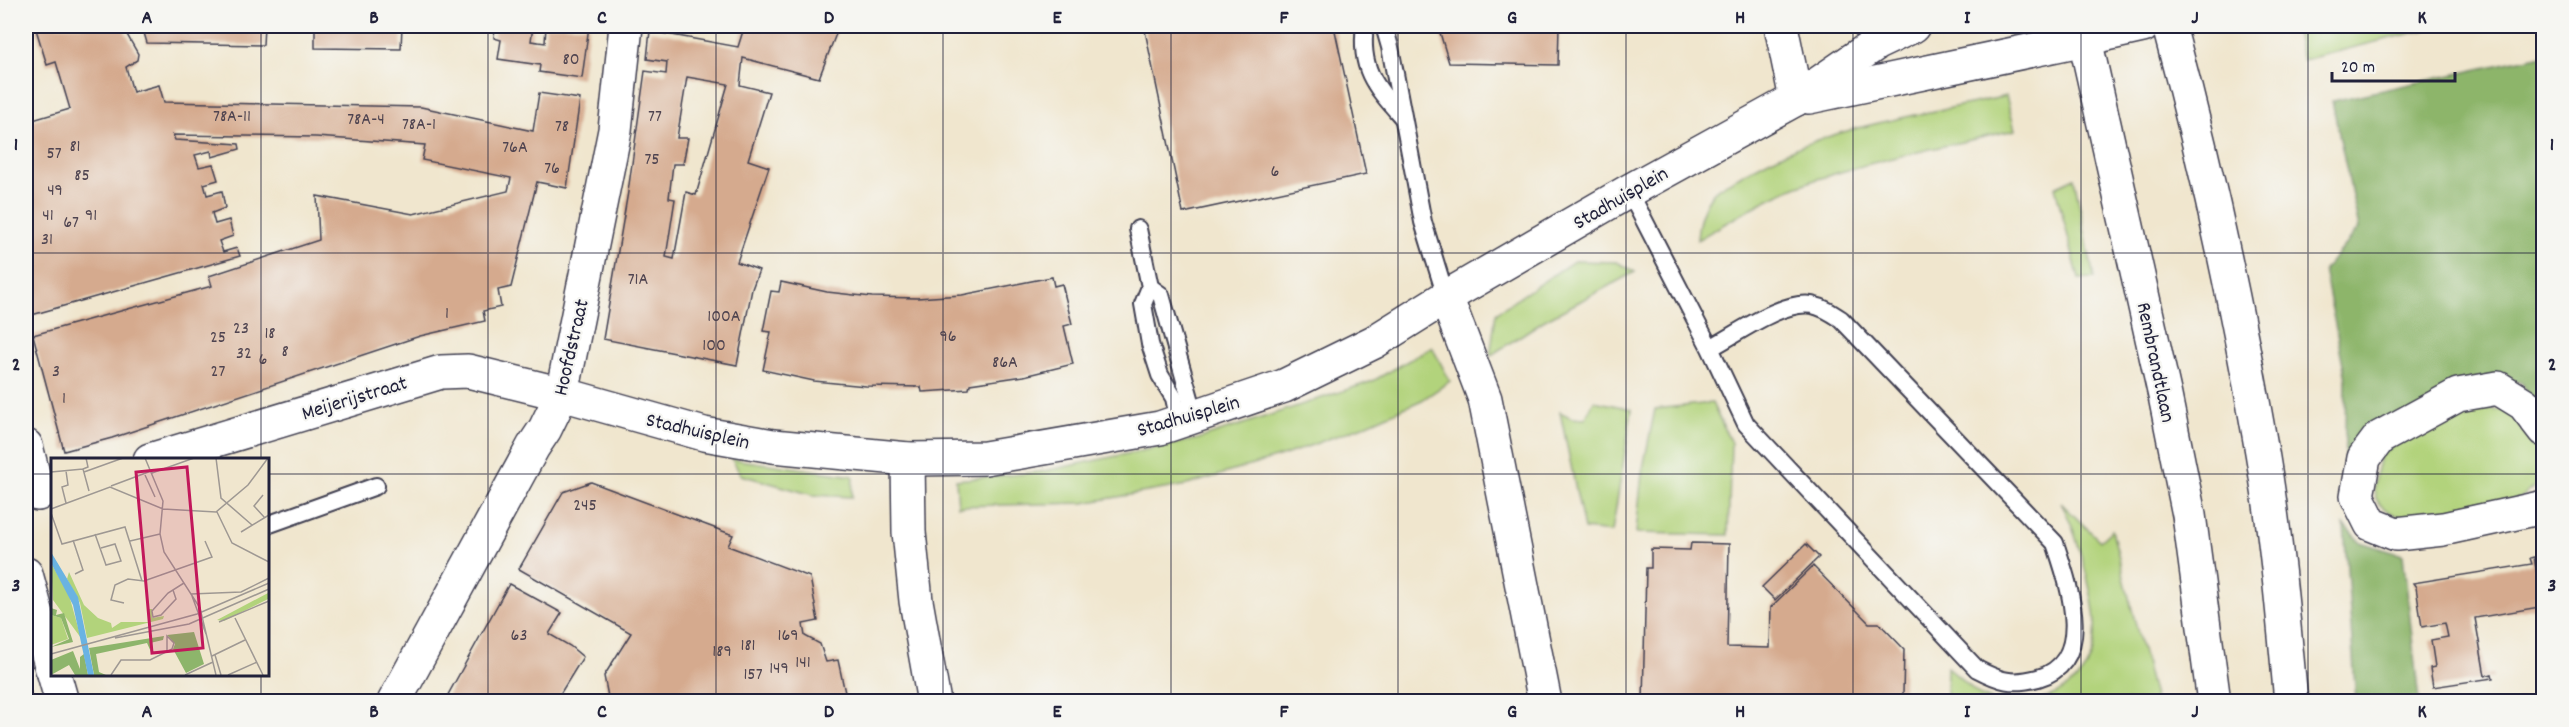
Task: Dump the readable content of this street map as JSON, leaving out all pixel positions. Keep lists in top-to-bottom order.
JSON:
{
  "streets": {
    "street": [
      "Stadhuisplein",
      "Hoofdstraat",
      "Rembrandtlaan",
      "Meijerijstraat"
    ]
  },
  "crossings": [
    ["Stadhuisplein", "Hoofdstraat"],
    ["Stadhuisplein", "Rembrandtlaan"],
    ["Stadhuisplein", "Meijerijstraat"],
    ["Hoofdstraat", "Meijerijstraat"]
  ],
  "house_numbers": [
    "80",
    "78A-11",
    "77",
    "78A-4",
    "78A-1",
    "78",
    "81",
    "76A",
    "57",
    "75",
    "76",
    "6",
    "85",
    "49",
    "41",
    "91",
    "67",
    "31",
    "71A",
    "1",
    "100A",
    "23",
    "18",
    "96",
    "25",
    "100",
    "8",
    "32",
    "6",
    "86A",
    "3",
    "27",
    "1",
    "245",
    "63",
    "169",
    "181",
    "189",
    "141",
    "149",
    "157"
  ],
  "scale_bar": "20 m",
  "grid": {
    "columns": [
      "A",
      "B",
      "C",
      "D",
      "E",
      "F",
      "G",
      "H",
      "I",
      "J",
      "K"
    ],
    "rows": ["1", "2", "3"]
  }
}
